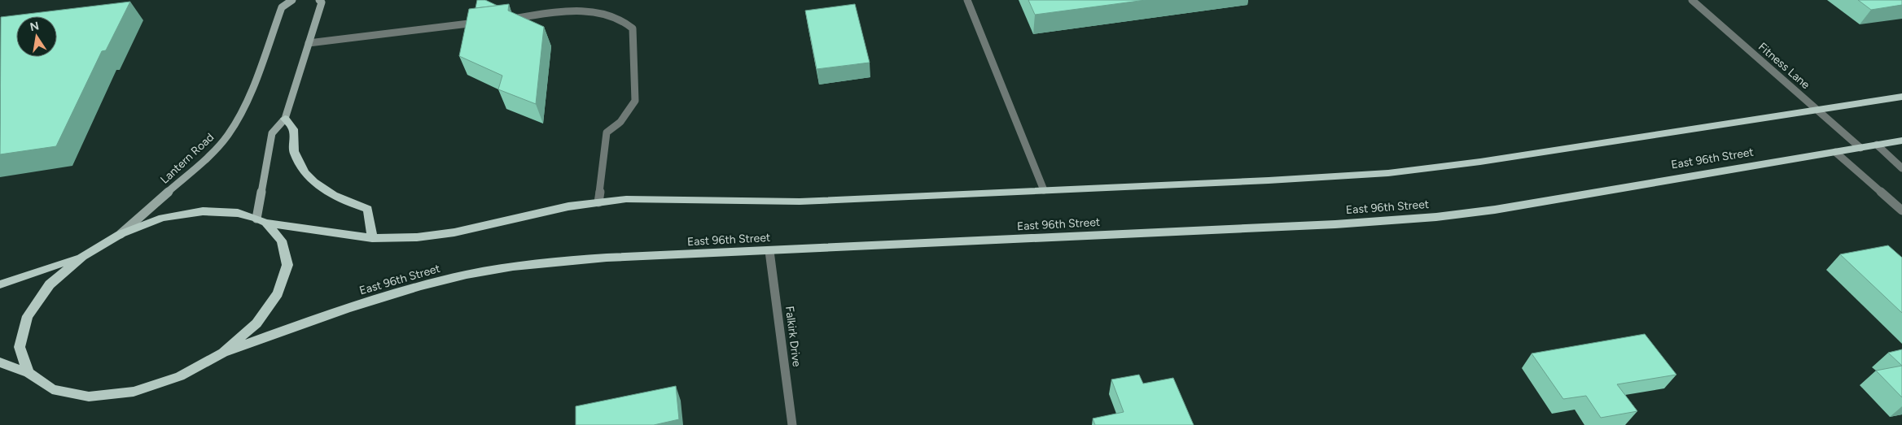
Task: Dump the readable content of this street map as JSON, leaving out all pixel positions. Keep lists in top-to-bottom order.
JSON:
{
  "streets": {
    "main road": ["East 96th Street"],
    "street": ["Fitness Lane", "Lantern Road", "Falkirk Drive"]
  },
  "crossings": [
    ["Fitness Lane", "East 96th Street"],
    ["East 96th Street", "Falkirk Drive"]
  ],
  "north": "top"
}
